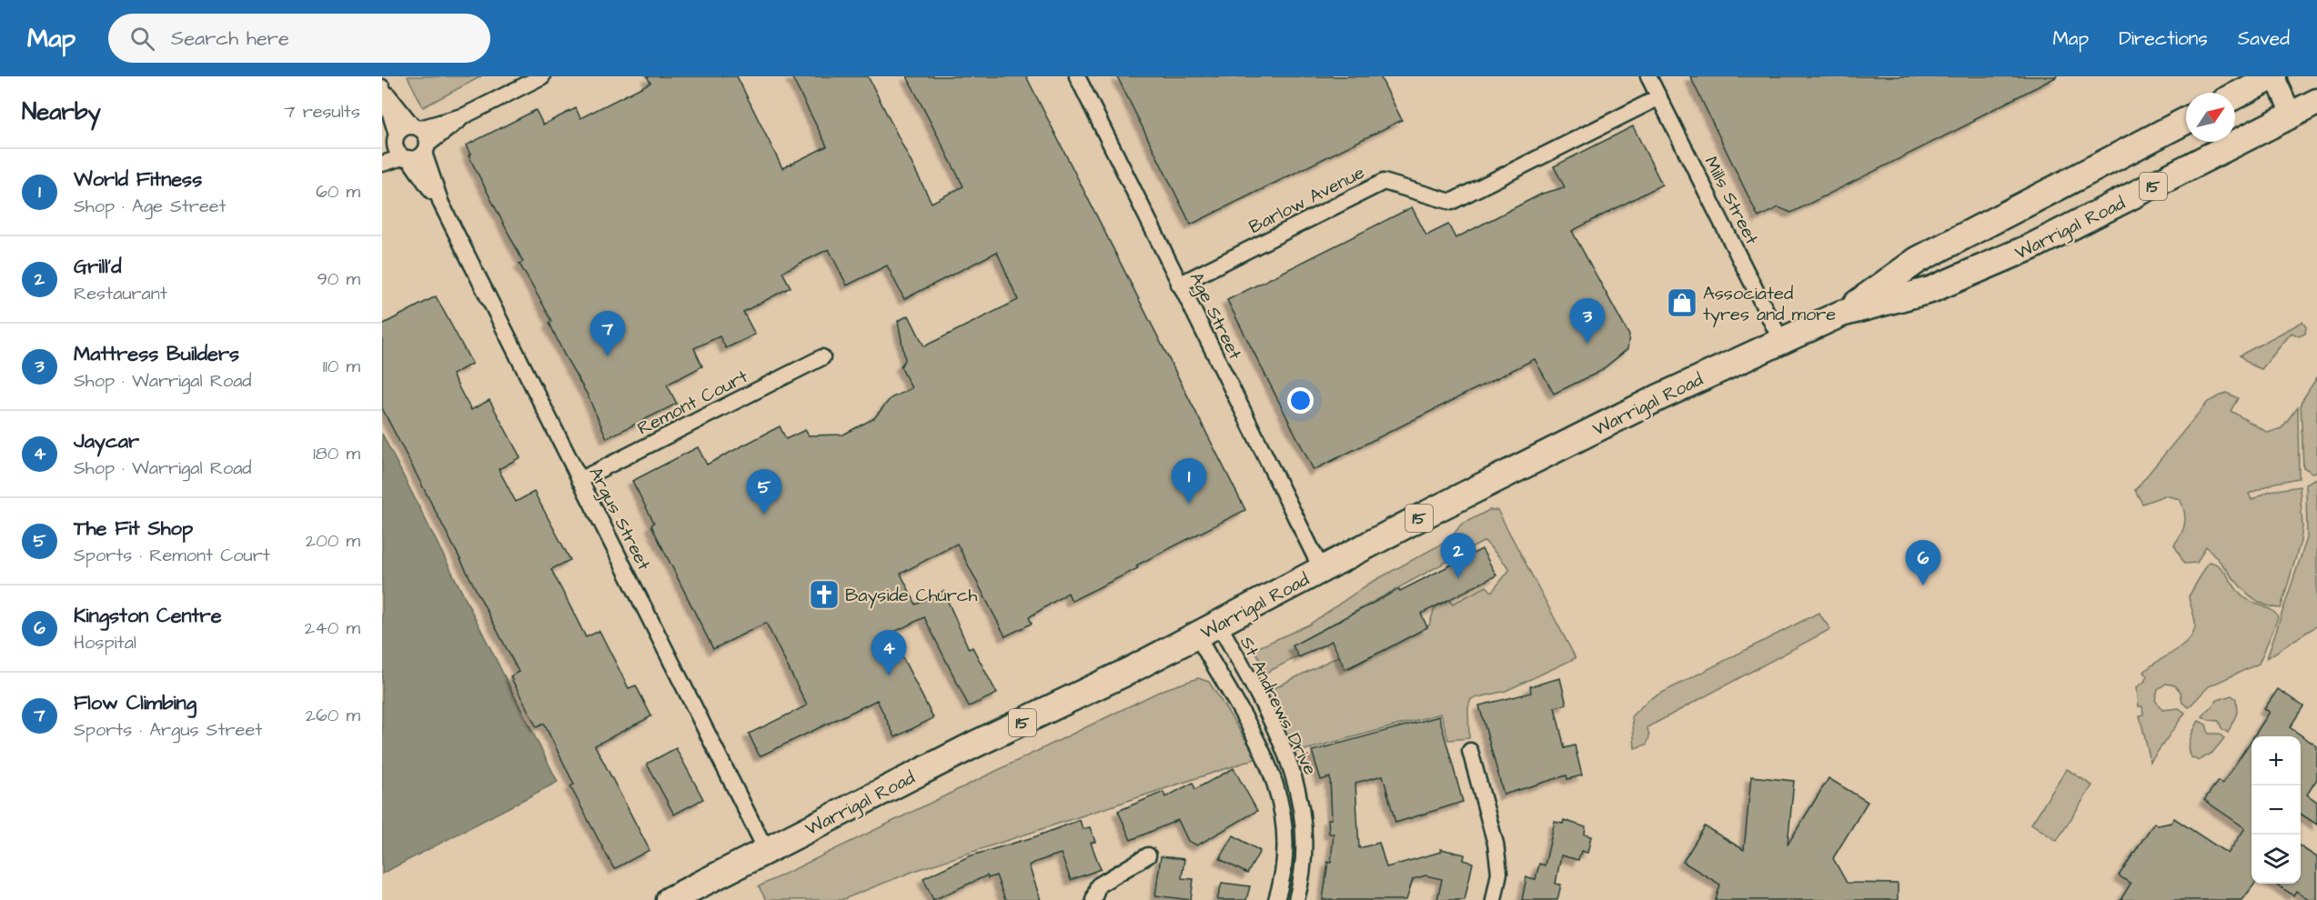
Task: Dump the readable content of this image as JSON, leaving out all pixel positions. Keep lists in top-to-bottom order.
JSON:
{
  "streets": {
    "highway": ["15", "Warrigal Road"],
    "street": [
      "Barlow Avenue",
      "Mills Street",
      "Age Street",
      "Remont Court",
      "Argus Street",
      "St Andrews Drive"
    ]
  },
  "crossings": [
    ["Barlow Avenue", "Mills Street"],
    ["Barlow Avenue", "Age Street"],
    ["Mills Street", "Warrigal Road"],
    ["Warrigal Road", "Age Street"],
    ["Warrigal Road", "Argus Street"],
    ["Warrigal Road", "St Andrews Drive"],
    ["Remont Court", "Argus Street"]
  ],
  "places": {
    "shop": ["Associated tyres and more"],
    "church": ["Bayside Church"]
  },
  "north": "top right",
  "page": {
    "header": "Map",
    "search": "Search here",
    "nav": ["Map", "Directions", "Saved"],
    "heading": ["Nearby", "7 results"],
    "list": [
      {
        "mark": "1",
        "name": "World Fitness",
        "note": "Shop · Age Street",
        "value": "60 m"
      },
      {
        "mark": "2",
        "name": "Grill'd",
        "note": "Restaurant",
        "value": "90 m"
      },
      {
        "mark": "3",
        "name": "Mattress Builders",
        "note": "Shop · Warrigal Road",
        "value": "110 m"
      },
      {
        "mark": "4",
        "name": "Jaycar",
        "note": "Shop · Warrigal Road",
        "value": "180 m"
      },
      {
        "mark": "5",
        "name": "The Fit Shop",
        "note": "Sports · Remont Court",
        "value": "200 m"
      },
      {
        "mark": "6",
        "name": "Kingston Centre",
        "note": "Hospital",
        "value": "240 m"
      },
      {
        "mark": "7",
        "name": "Flow Climbing",
        "note": "Sports · Argus Street",
        "value": "260 m"
      }
    ],
    "pins": [
      "3",
      "7",
      "1",
      "5",
      "2",
      "6",
      "4"
    ],
    "map_buttons": ["+", "−"]
  }
}
